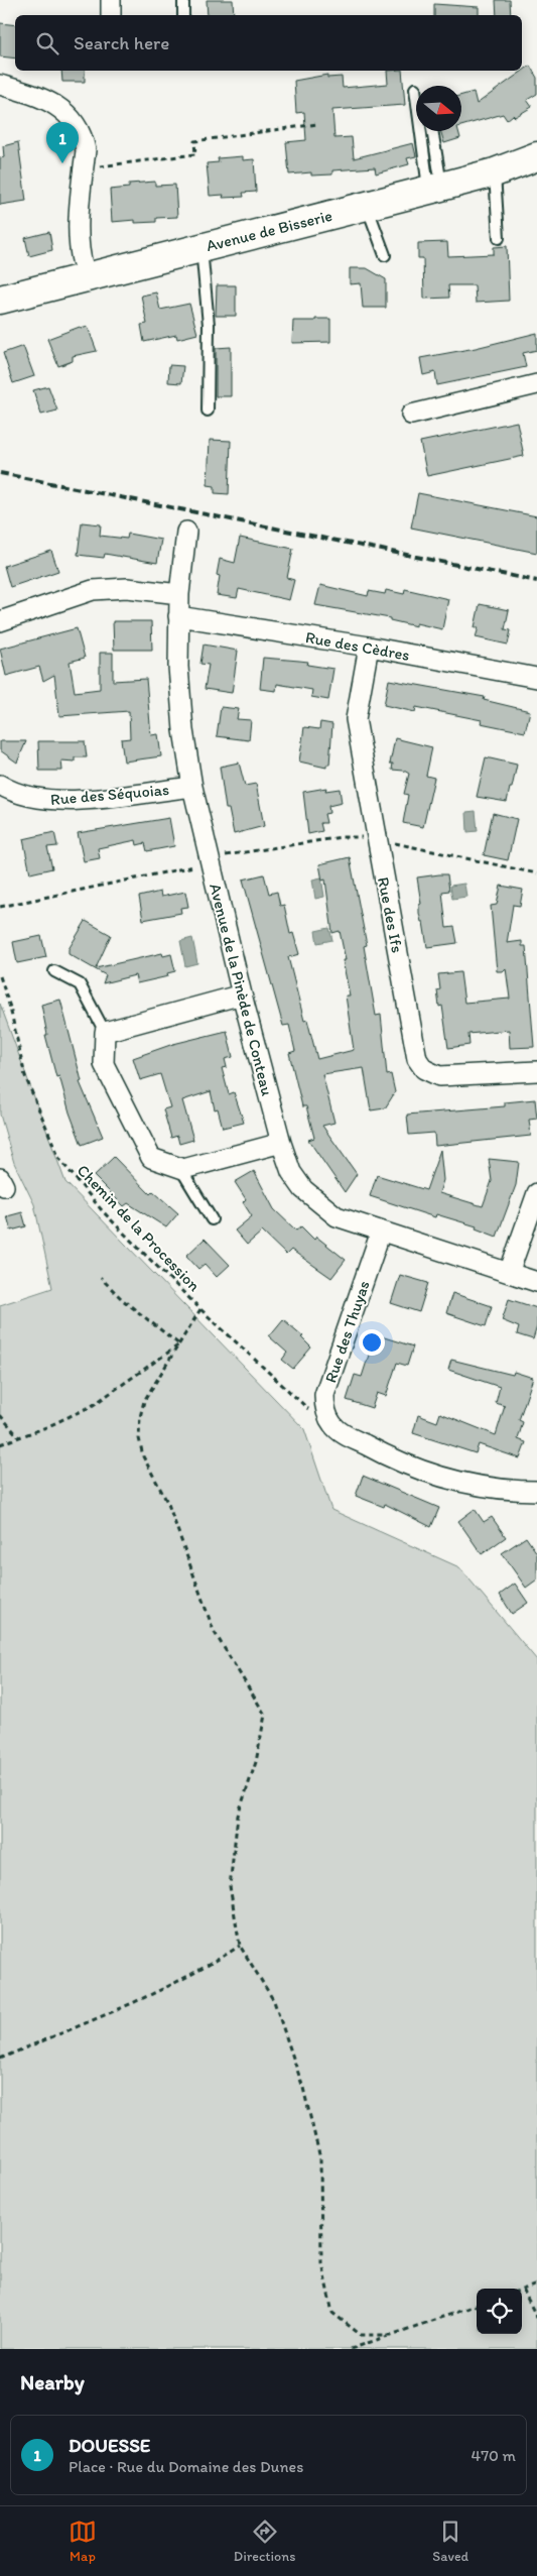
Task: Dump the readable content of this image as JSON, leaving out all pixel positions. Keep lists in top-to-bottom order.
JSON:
{
  "streets": {
    "street": [
      "Avenue de Bisserie",
      "Rue des Cèdres",
      "Rue des Séquoias",
      "Rue des Ifs",
      "Avenue de la Pinède de Conteau",
      "Rue des Thuyas"
    ],
    "path": ["Chemin de la Procession"]
  },
  "crossings": [
    ["Rue des Cèdres", "Rue des Ifs"],
    ["Rue des Cèdres", "Avenue de la Pinède de Conteau"],
    ["Rue des Séquoias", "Avenue de la Pinède de Conteau"],
    ["Avenue de la Pinède de Conteau", "Rue des Thuyas"],
    ["Chemin de la Procession", "Rue des Thuyas"]
  ],
  "north": "right",
  "page": {
    "search": "Search here",
    "pins": "1",
    "heading": "Nearby",
    "list": [
      {
        "mark": "1",
        "name": "DOUESSE",
        "note": "Place · Rue du Domaine des Dunes",
        "value": "470 m"
      }
    ],
    "nav": ["Map", "Directions", "Saved"]
  }
}
